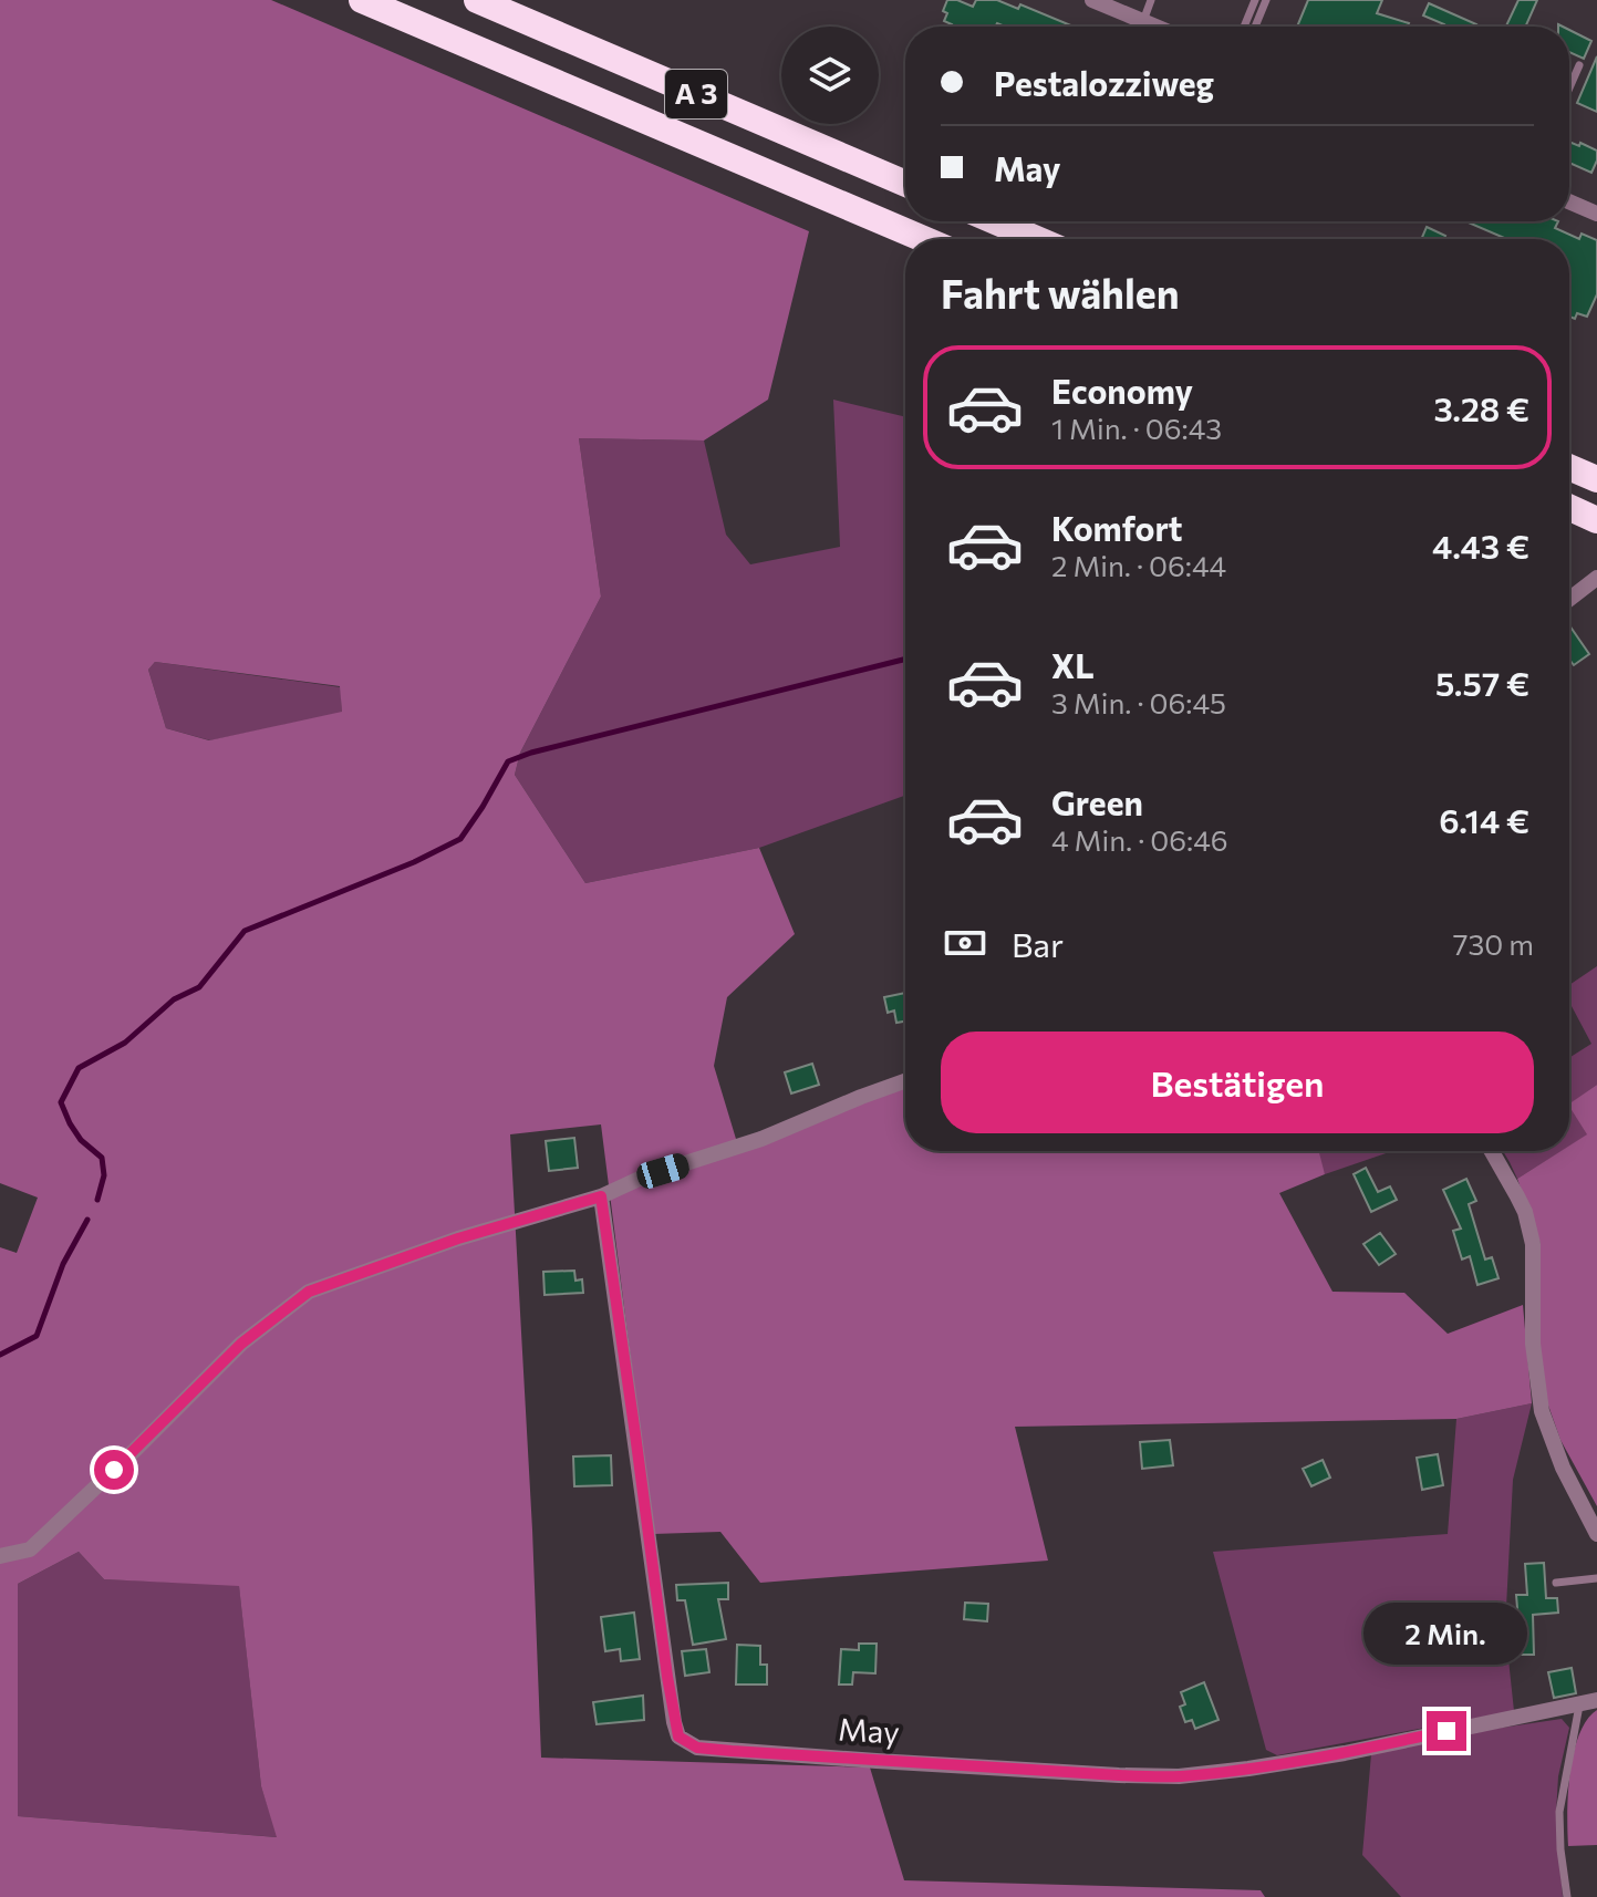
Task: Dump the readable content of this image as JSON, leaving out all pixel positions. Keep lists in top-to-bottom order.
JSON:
{
  "streets": {
    "highway": ["A 3"],
    "street": ["May"]
  },
  "page": {
    "banner": ["Pestalozziweg", "May"],
    "heading": "Fahrt wählen",
    "list": [
      {
        "name": "Economy",
        "note": "1 Min. · 06:43",
        "value": "3.28 €"
      },
      {
        "name": "Komfort",
        "note": "2 Min. · 06:44",
        "value": "4.43 €"
      },
      {
        "name": "XL",
        "note": "3 Min. · 06:45",
        "value": "5.57 €"
      },
      {
        "name": "Green",
        "note": "4 Min. · 06:46",
        "value": "6.14 €"
      }
    ],
    "pay": ["Bar", "730 m"],
    "buttons": "Bestätigen",
    "bubble": "2 Min."
  }
}
